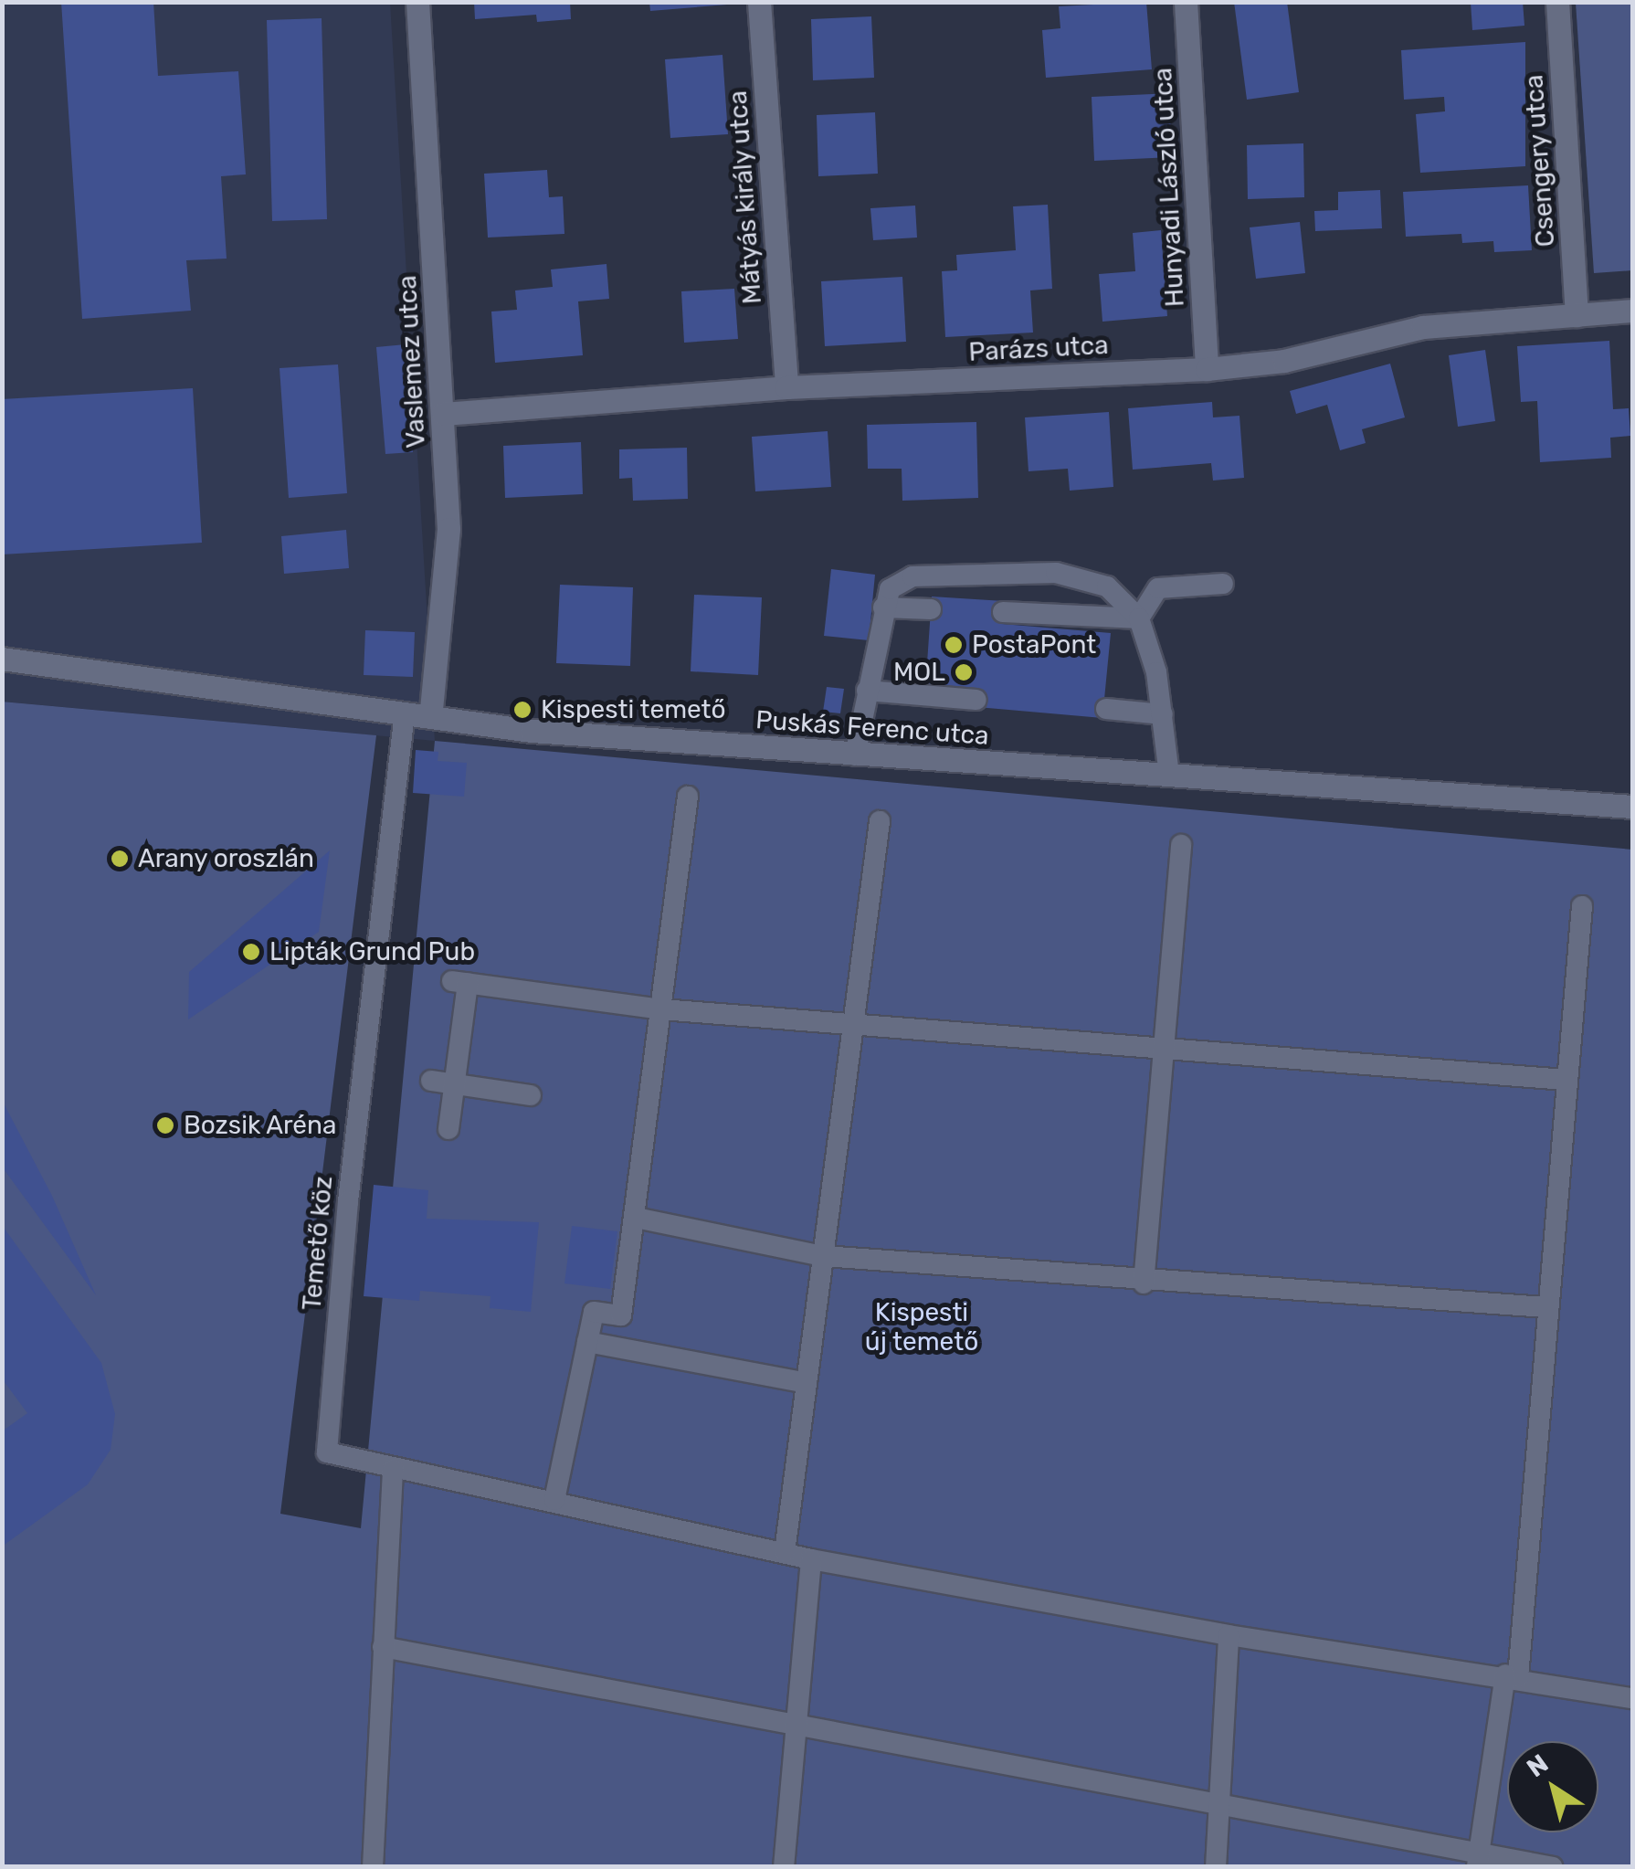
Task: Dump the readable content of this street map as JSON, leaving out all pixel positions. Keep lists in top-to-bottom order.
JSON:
{
  "streets": {
    "street": [
      "Csengery utca",
      "Hunyadi László utca",
      "Mátyás király utca",
      "Parázs utca",
      "Vaslemez utca",
      "Puskás Ferenc utca"
    ],
    "lane": ["Temető köz"]
  },
  "crossings": [
    ["Csengery utca", "Parázs utca"],
    ["Hunyadi László utca", "Parázs utca"],
    ["Mátyás király utca", "Parázs utca"],
    ["Parázs utca", "Vaslemez utca"],
    ["Vaslemez utca", "Puskás Ferenc utca"],
    ["Puskás Ferenc utca", "Temető köz"]
  ],
  "parks": ["Kispesti új temető"],
  "places": [
    "PostaPont",
    "MOL",
    "Kispesti temető",
    "Arany oroszlán",
    "Lipták Grund Pub",
    "Bozsik Aréna"
  ],
  "north": "top left"
}
